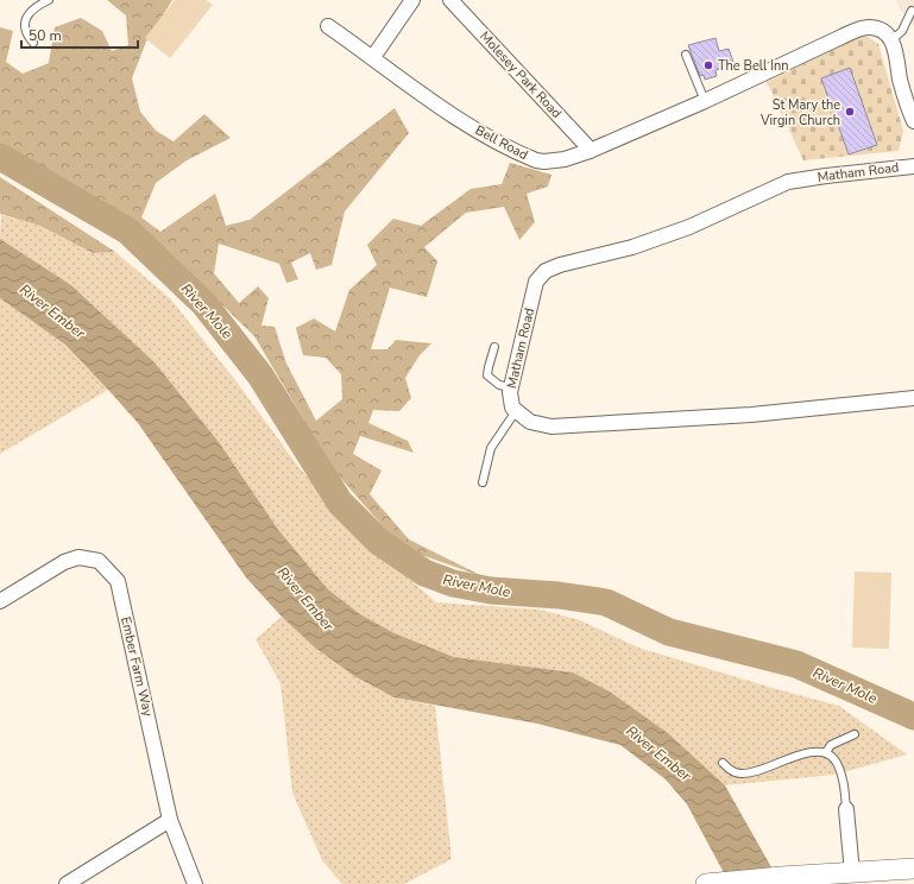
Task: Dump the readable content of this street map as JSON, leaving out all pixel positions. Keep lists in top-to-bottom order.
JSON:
{
  "streets": {
    "street": [
      "Molesey Park Road",
      "Bell Road",
      "Matham Road",
      "Ember Farm Way"
    ]
  },
  "crossings": [
    ["Molesey Park Road", "Bell Road"]
  ],
  "water": ["River Ember", "River Mole"],
  "places": ["The Bell Inn", "St Mary the Virgin Church"],
  "scale_bar": "50 m"
}
